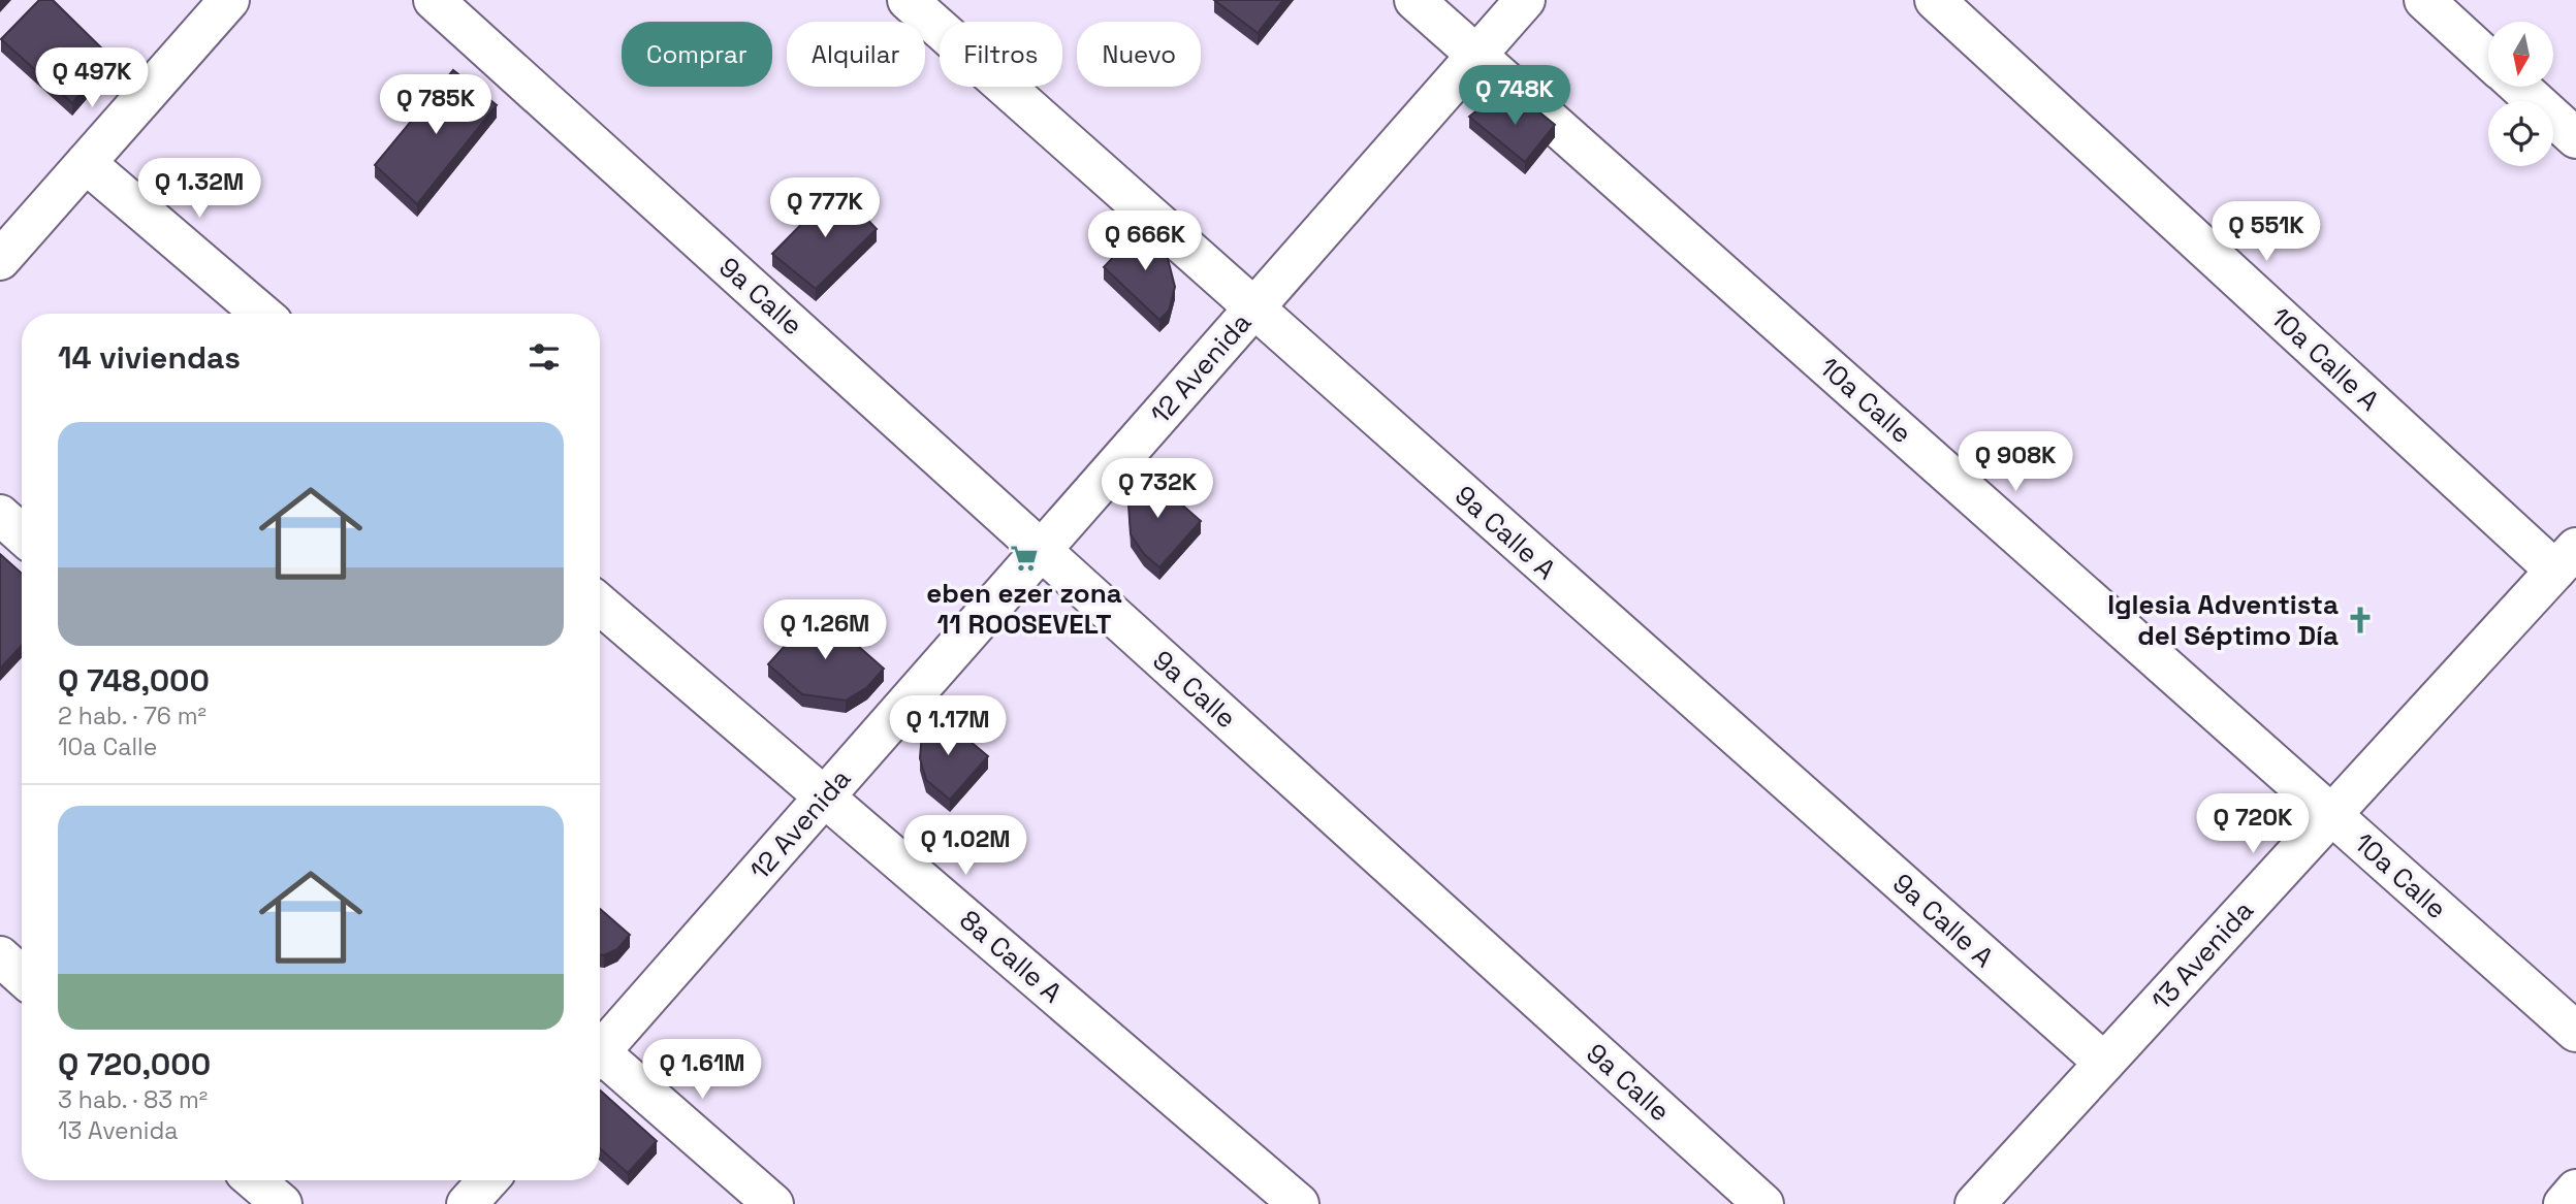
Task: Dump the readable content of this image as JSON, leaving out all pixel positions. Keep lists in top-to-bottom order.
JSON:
{
  "streets": {
    "street": [
      "9a Calle",
      "10a Calle A",
      "12 Avenida",
      "10a Calle",
      "9a Calle A",
      "13 Avenida",
      "8a Calle A"
    ]
  },
  "crossings": [
    ["9a Calle", "12 Avenida"],
    ["10a Calle A", "13 Avenida"],
    ["12 Avenida", "10a Calle"],
    ["12 Avenida", "9a Calle A"],
    ["12 Avenida", "8a Calle A"],
    ["10a Calle", "13 Avenida"],
    ["9a Calle A", "13 Avenida"]
  ],
  "places": {
    "supermarket": ["eben ezer zona 11 ROOSEVELT"],
    "church": ["Iglesia Adventista del Séptimo Día"]
  },
  "north": "bottom",
  "page": {
    "chip": [
      "Comprar",
      "Alquilar",
      "Filtros",
      "Nuevo"
    ],
    "price": [
      "Q 497K",
      "Q 748K",
      "Q 785K",
      "Q 1.32M",
      "Q 777K",
      "Q 551K",
      "Q 666K",
      "Q 908K",
      "Q 732K",
      "Q 1.26M",
      "Q 1.17M",
      "Q 720K",
      "Q 1.02M",
      "Q 1.61M"
    ],
    "heading": "14 viviendas",
    "list": [
      {
        "name": "Q 748,000",
        "note": "2 hab. · 76 m² · 10a Calle"
      },
      {
        "name": "Q 720,000",
        "note": "3 hab. · 83 m² · 13 Avenida"
      }
    ]
  }
}
